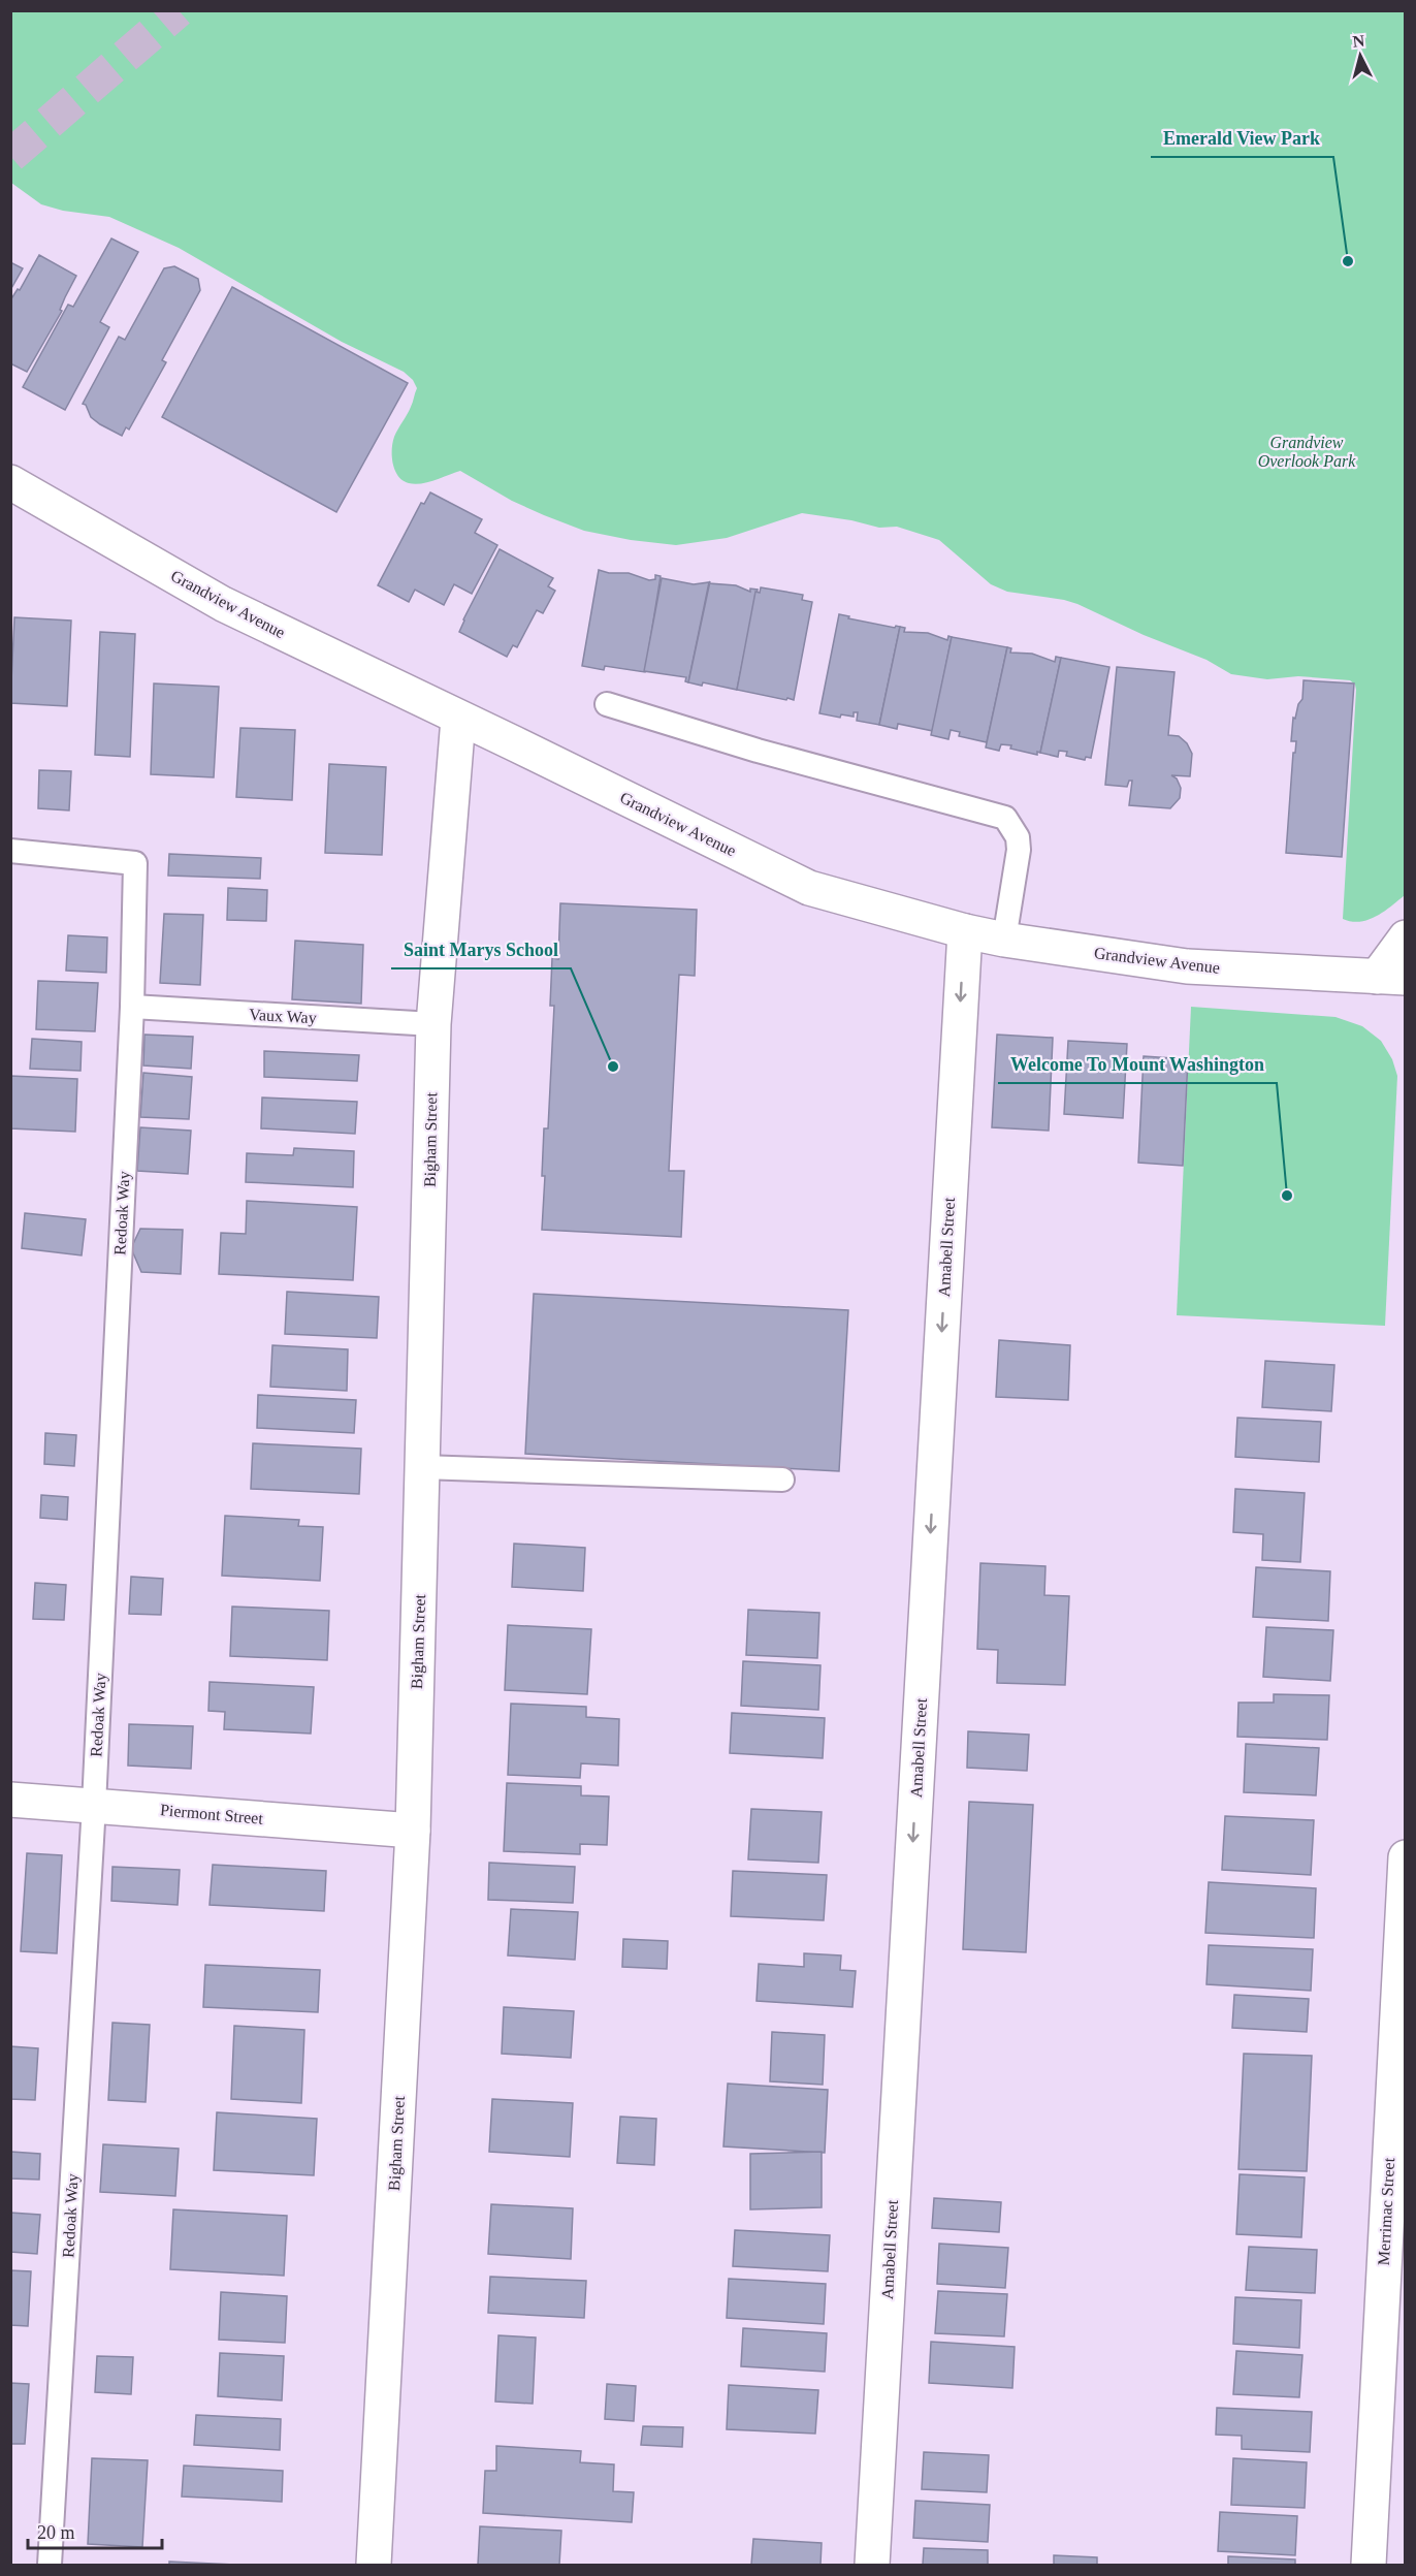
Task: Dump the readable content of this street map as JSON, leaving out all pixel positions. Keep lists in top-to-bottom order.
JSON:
{
  "streets": {
    "street": [
      "Grandview Avenue",
      "Bigham Street",
      "Amabell Street",
      "Piermont Street",
      "Merrimac Street"
    ],
    "lane": ["Vaux Way", "Redoak Way"]
  },
  "crossings": [
    ["Grandview Avenue", "Bigham Street"],
    ["Grandview Avenue", "Amabell Street"],
    ["Vaux Way", "Bigham Street"],
    ["Vaux Way", "Redoak Way"],
    ["Bigham Street", "Piermont Street"],
    ["Redoak Way", "Piermont Street"]
  ],
  "one_way": ["Amabell Street"],
  "parks": ["Grandview Overlook Park"],
  "places": ["Emerald View Park", "Saint Marys School", "Welcome To Mount Washington"],
  "scale_bar": "20 m",
  "north": "top"
}
